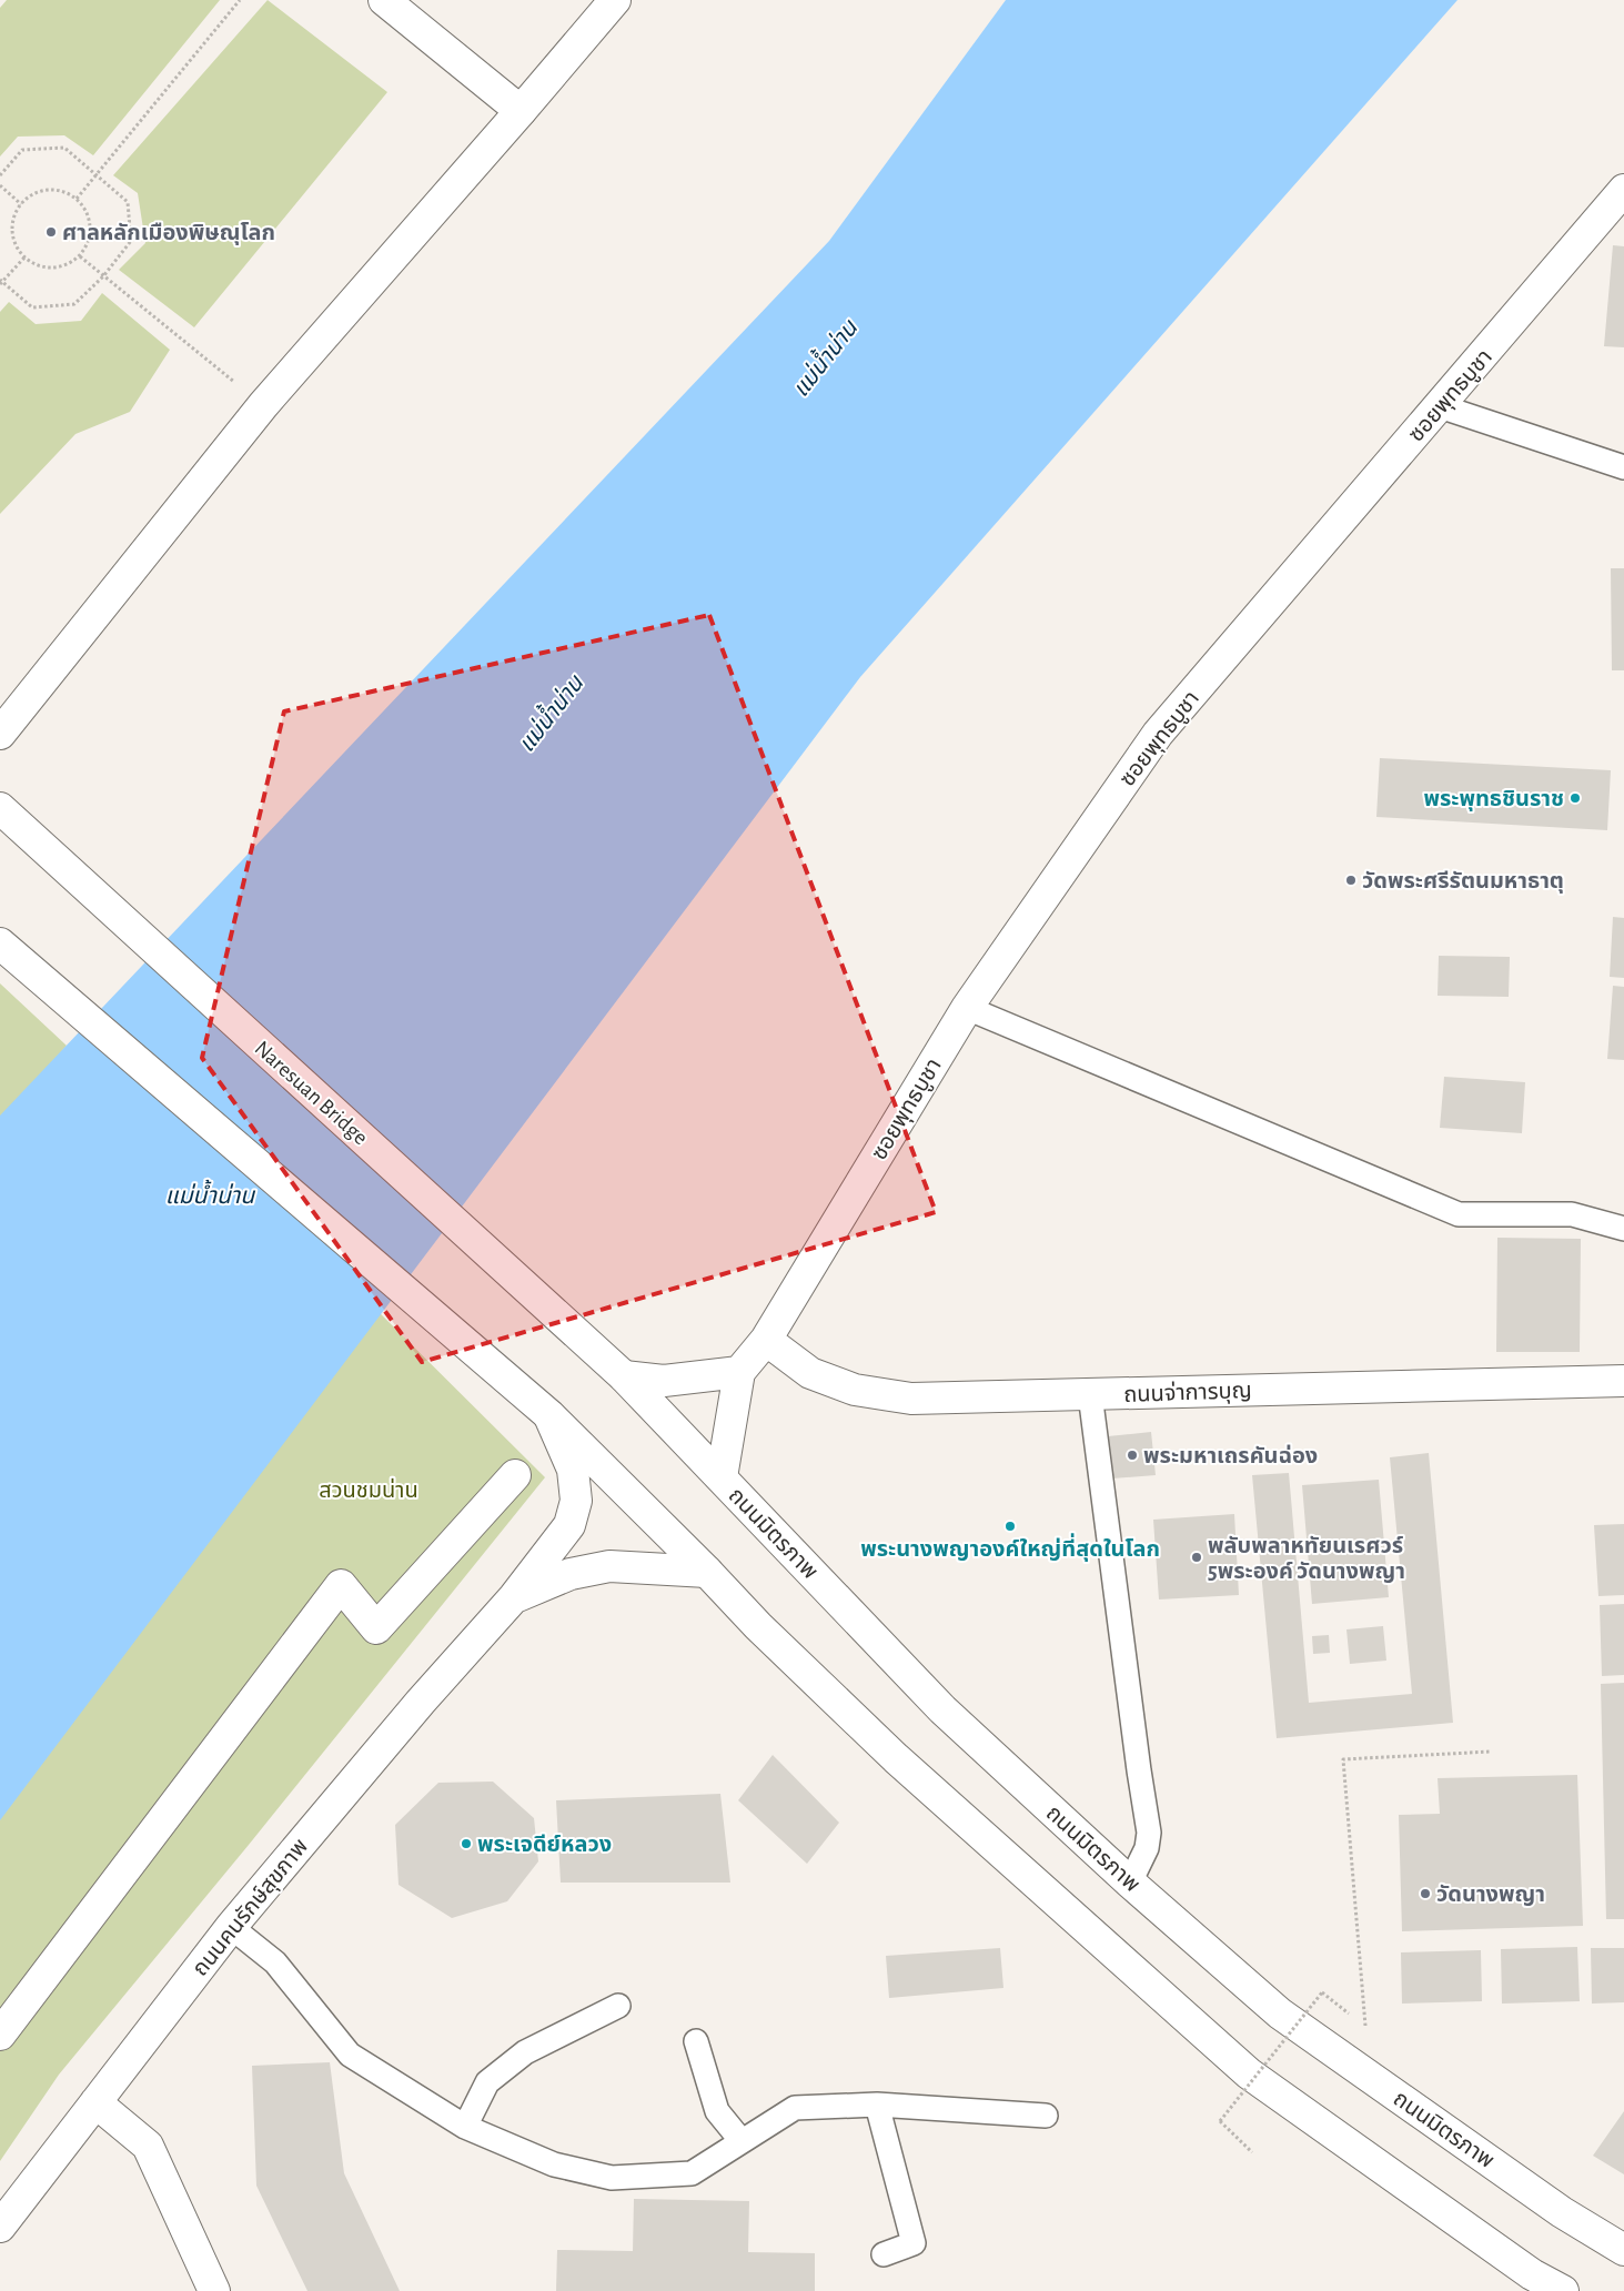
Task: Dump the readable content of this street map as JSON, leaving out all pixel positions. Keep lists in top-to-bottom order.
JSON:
{
  "streets": {
    "street": [
      "ซอยพุทธบูชา",
      "Naresuan Bridge",
      "ถนนจ่าการบุญ",
      "ถนนมิตรภาพ",
      "ถนนคนรักษ์สุขภาพ"
    ]
  },
  "crossings": [
    ["ซอยพุทธบูชา", "ถนนจ่าการบุญ"],
    ["Naresuan Bridge", "ถนนมิตรภาพ"]
  ],
  "water": ["แม่น้ำน่าน"],
  "parks": ["สวนชมน่าน"],
  "places": [
    "ศาลหลักเมืองพิษณุโลก",
    "พระพุทธชินราช",
    "วัดพระศรีรัตนมหาธาตุ",
    "พระมหาเถรคันฉ่อง",
    "พระนางพญาองค์ใหญ่ที่สุดในโลก",
    "พลับพลาหทัยนเรศวร์ 5พระองค์ วัดนางพญา",
    "พระเจดีย์หลวง",
    "วัดนางพญา"
  ]
}
